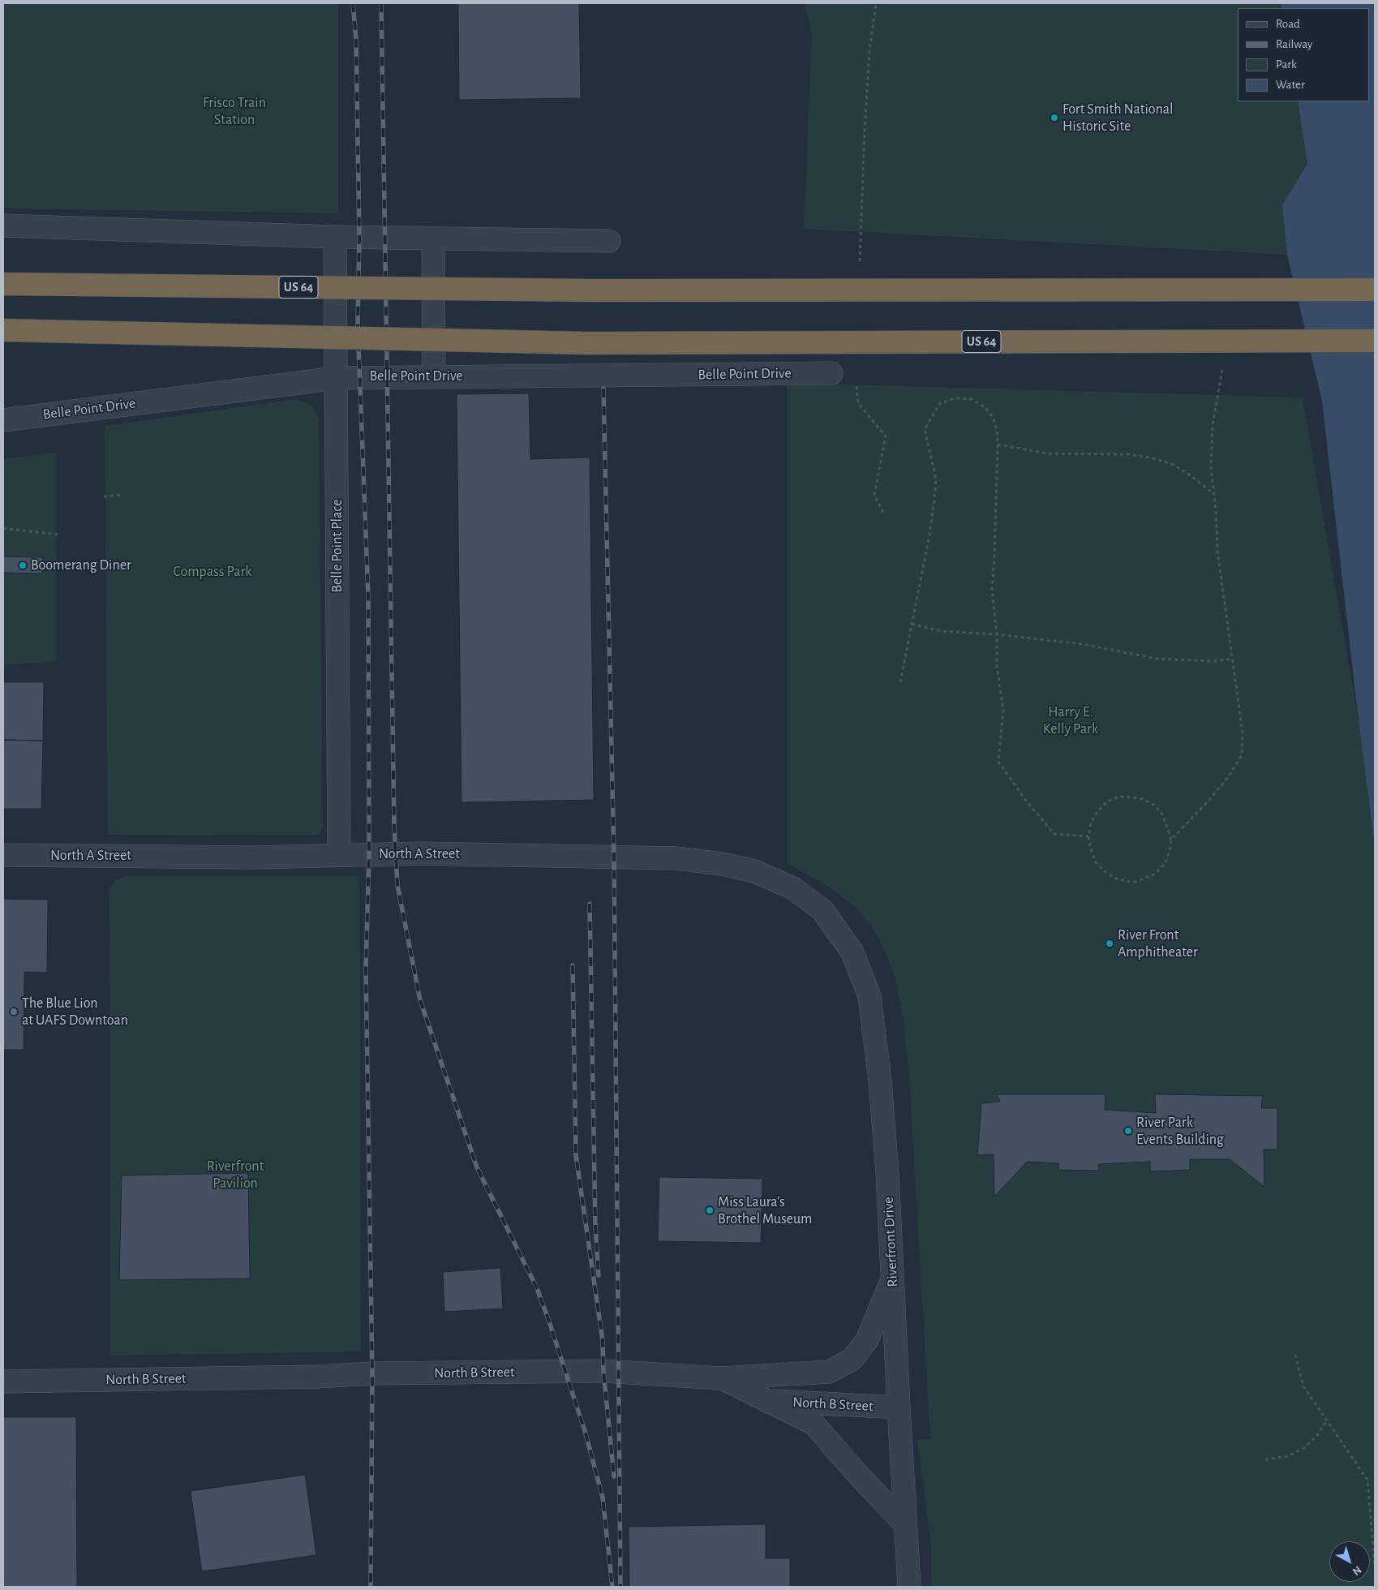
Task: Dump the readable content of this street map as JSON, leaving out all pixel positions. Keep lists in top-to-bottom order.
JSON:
{
  "streets": {
    "highway": ["US 64"],
    "street": [
      "Belle Point Drive",
      "Belle Point Place",
      "North A Street",
      "Riverfront Drive",
      "North B Street"
    ]
  },
  "crossings": [
    ["Belle Point Drive", "Belle Point Place"],
    ["Belle Point Place", "North A Street"],
    ["North A Street", "Riverfront Drive"],
    ["Riverfront Drive", "North B Street"]
  ],
  "parks": [
    "Frisco Train Station",
    "Compass Park",
    "Harry E. Kelly Park",
    "Riverfront Pavilion"
  ],
  "places": [
    "Fort Smith National Historic Site",
    "Boomerang Diner",
    "River Front Amphitheater",
    "The Blue Lion at UAFS Downtoan",
    "River Park Events Building",
    "Miss Laura's Brothel Museum"
  ],
  "legend": [
    "Road",
    "Railway",
    "Park",
    "Water"
  ],
  "north": "bottom right"
}
